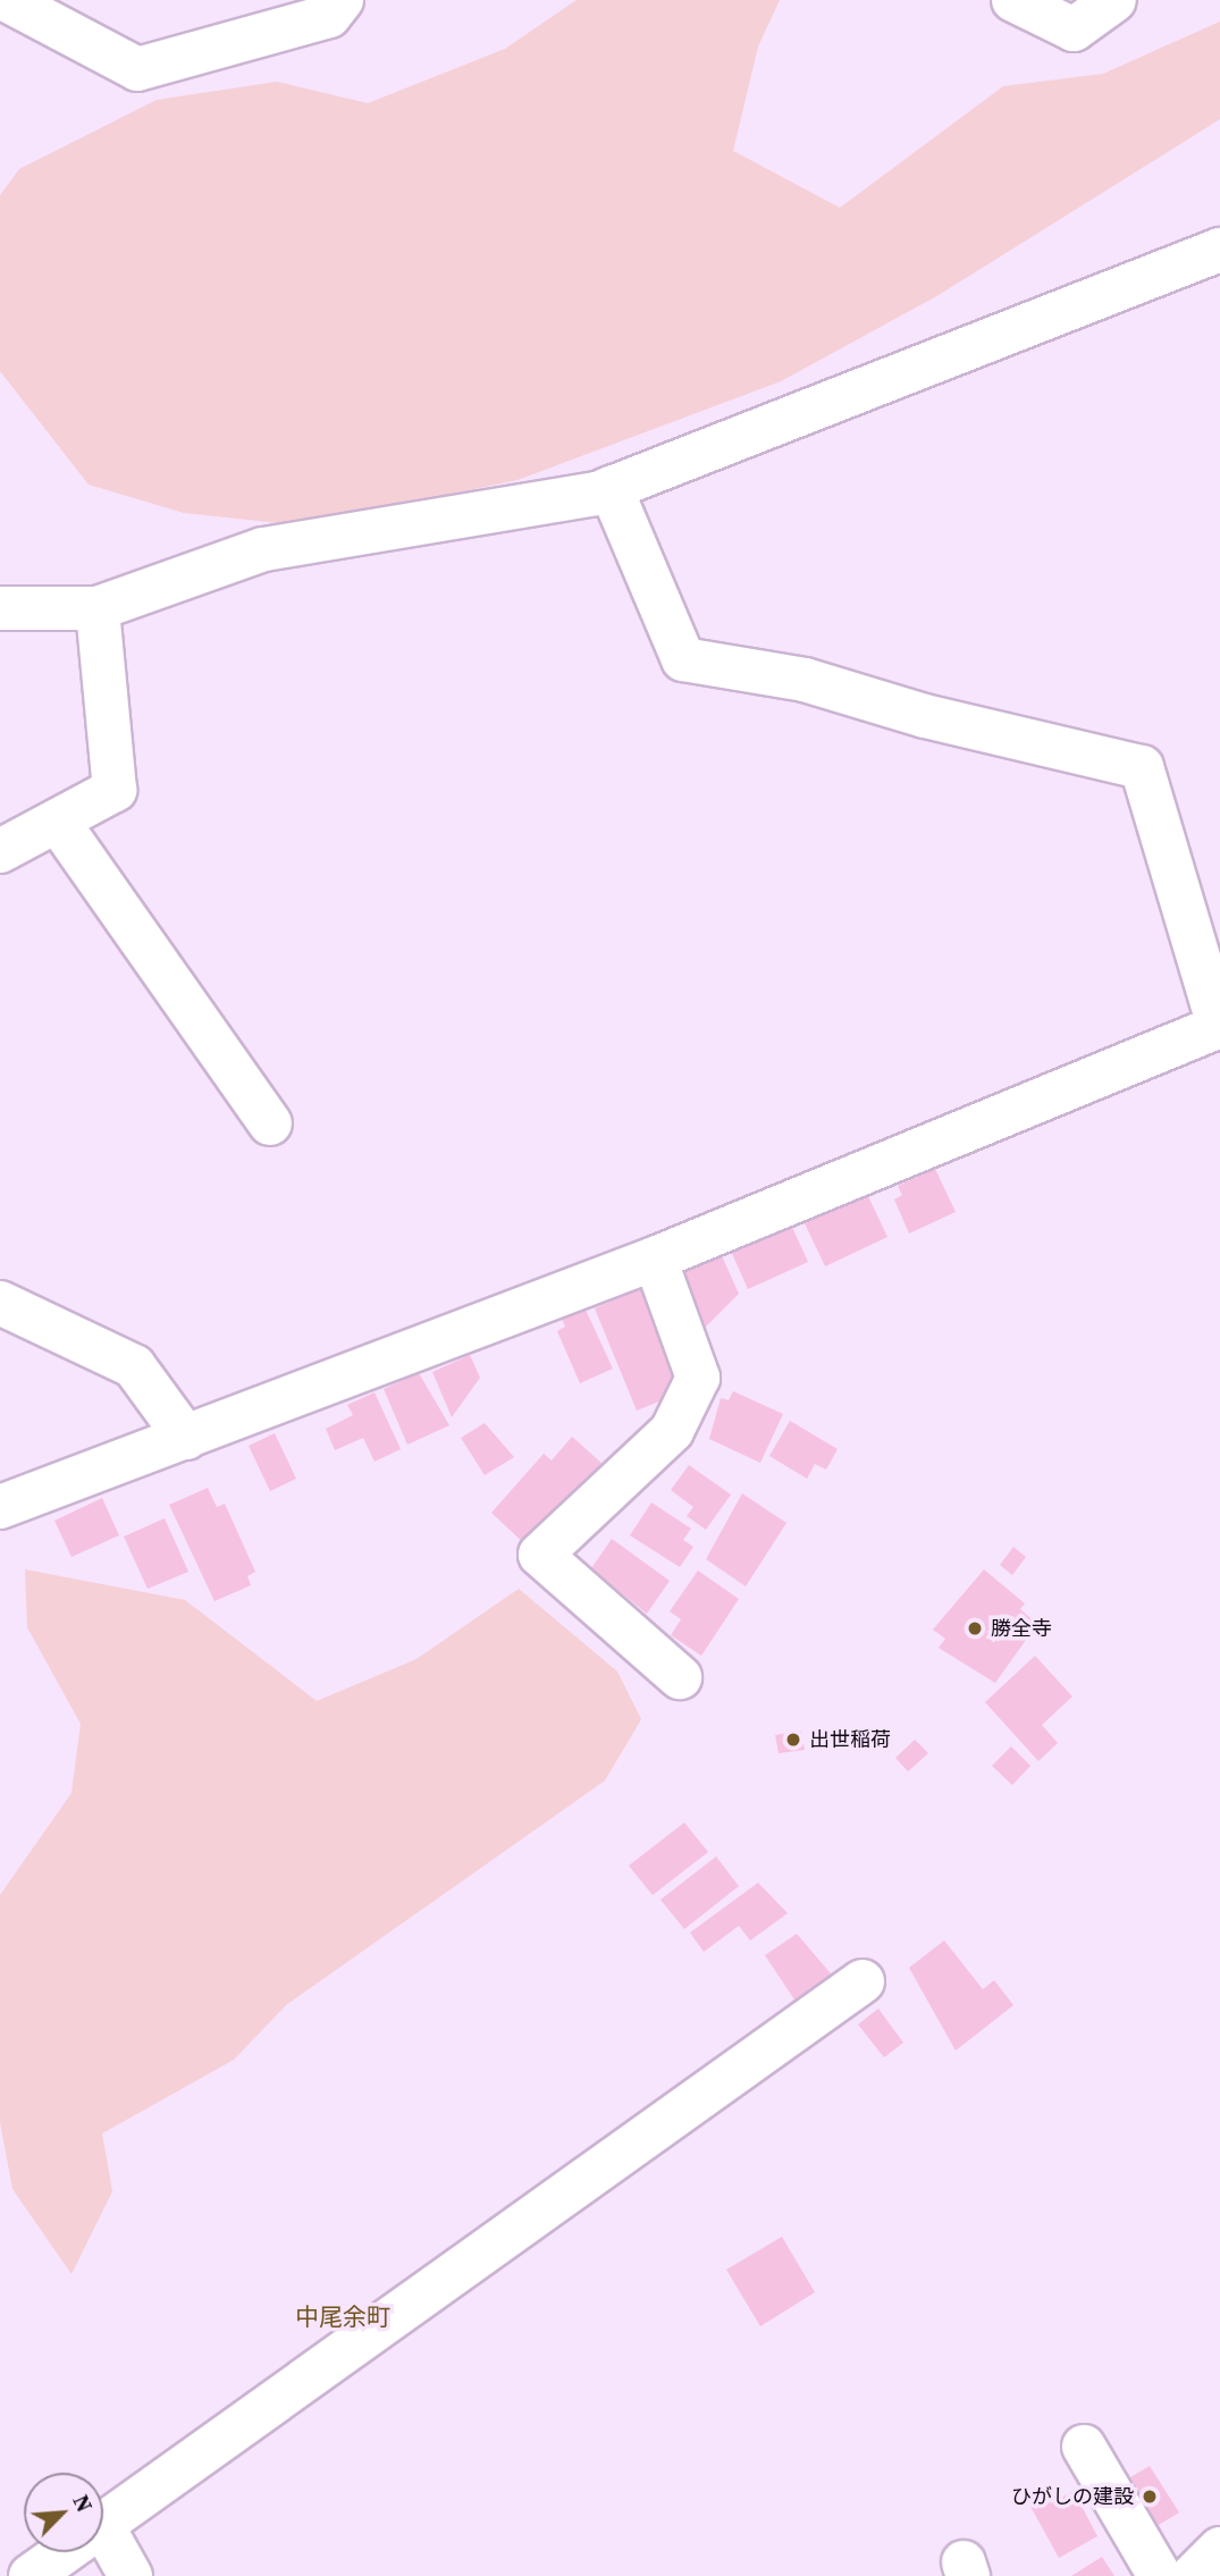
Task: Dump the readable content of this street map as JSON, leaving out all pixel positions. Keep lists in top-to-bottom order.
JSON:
{
  "districts": ["中尾余町"],
  "places": ["勝全寺", "出世稲荷", "ひがしの建設"],
  "north": "top right"
}
